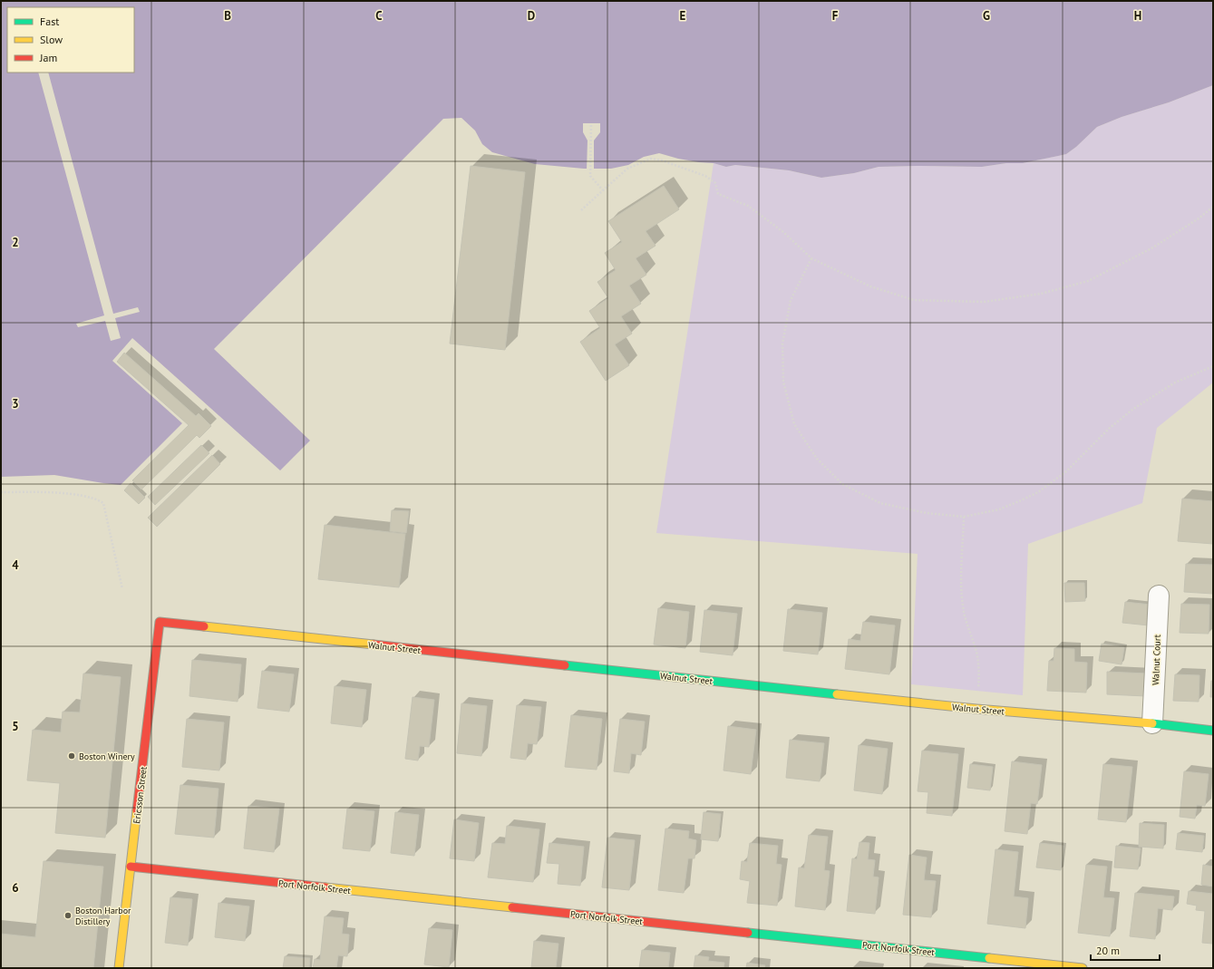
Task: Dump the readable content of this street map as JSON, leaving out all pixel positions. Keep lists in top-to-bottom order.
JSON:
{
  "streets": {
    "street": [
      "Walnut Street",
      "Walnut Court",
      "Ericsson Street",
      "Port Norfolk Street"
    ]
  },
  "crossings": [
    ["Walnut Street", "Walnut Court"],
    ["Walnut Street", "Ericsson Street"],
    ["Ericsson Street", "Port Norfolk Street"]
  ],
  "places": ["Boston Winery", "Boston Harbor Distillery"],
  "legend": ["Fast", "Slow", "Jam"],
  "scale_bar": "20 m",
  "grid": {
    "columns": [
      "B",
      "C",
      "D",
      "E",
      "F",
      "G",
      "H"
    ],
    "rows": [
      "2",
      "3",
      "4",
      "5",
      "6"
    ]
  }
}
